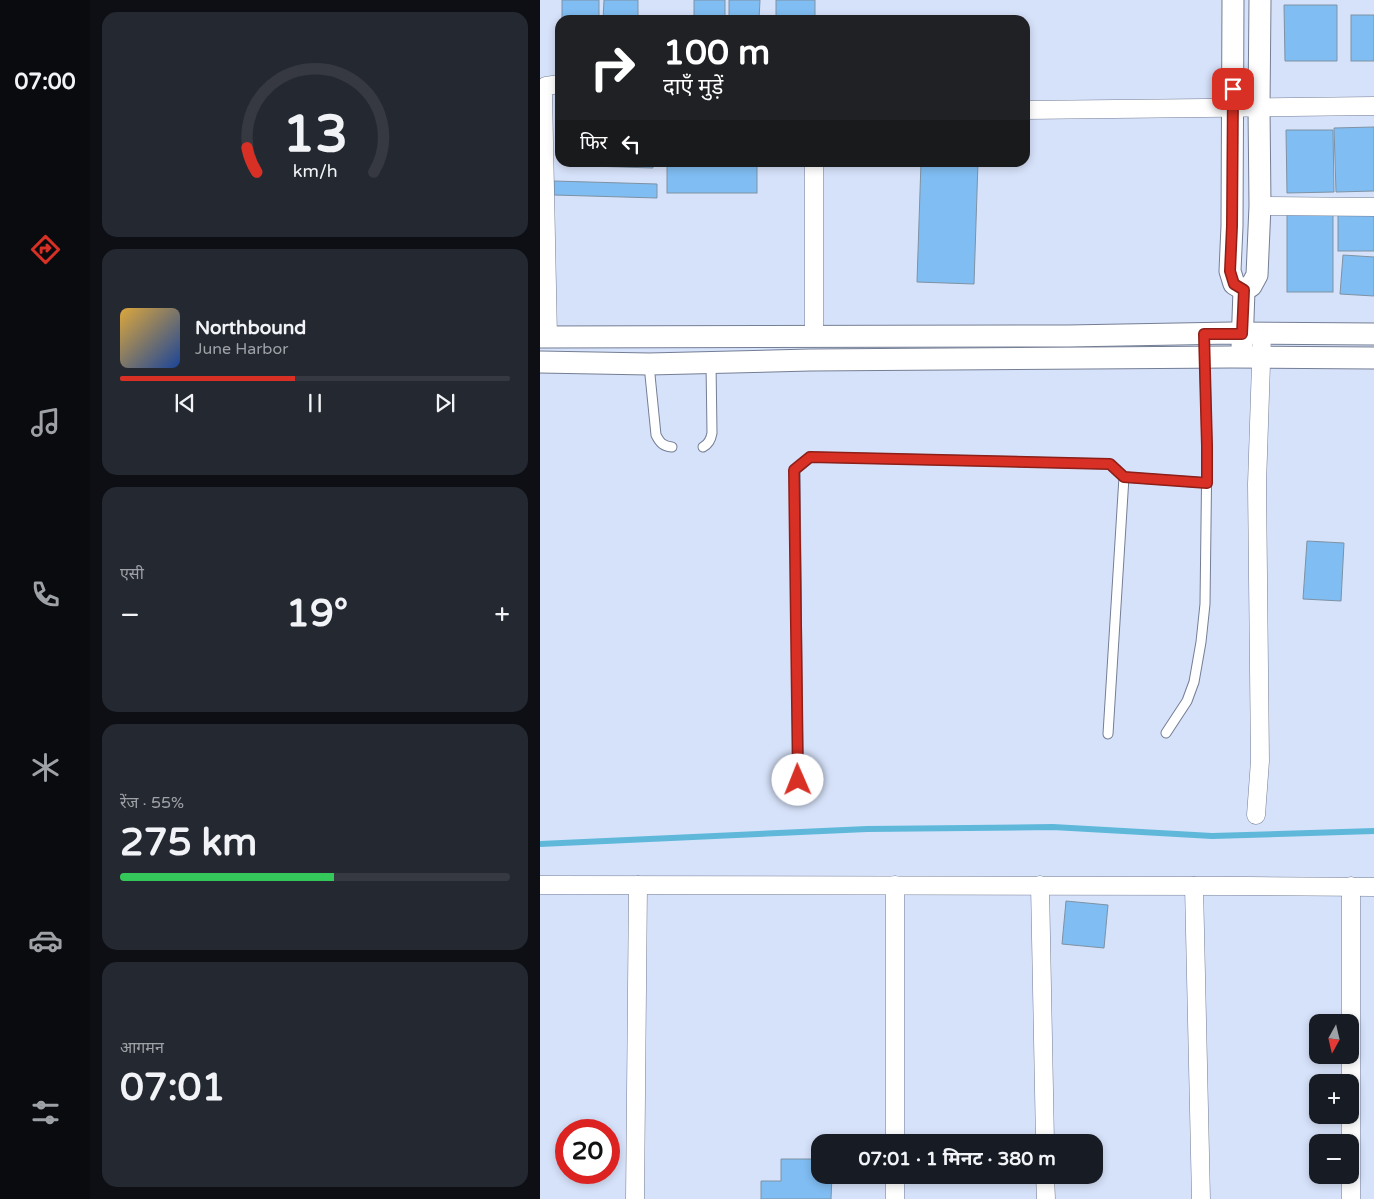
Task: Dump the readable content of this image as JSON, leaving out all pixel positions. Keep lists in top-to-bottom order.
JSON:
{
  "north": "bottom",
  "page": {
    "tabs": "07:00",
    "turn": ["100 m", "दाएँ मुड़ें"],
    "then": "फिर",
    "song": ["Northbound", "June Harbor"],
    "tile": [
      "एसी",
      ["रेंज · 55%", "275 km"],
      ["आगमन", "07:01"]
    ],
    "heat": ["−", "19°", "+"],
    "map_buttons": ["+", "−"],
    "limit": "20",
    "trip": "07:01 · 1 मिनट · 380 m",
    "gauge": ["13", "km/h"]
  }
}
